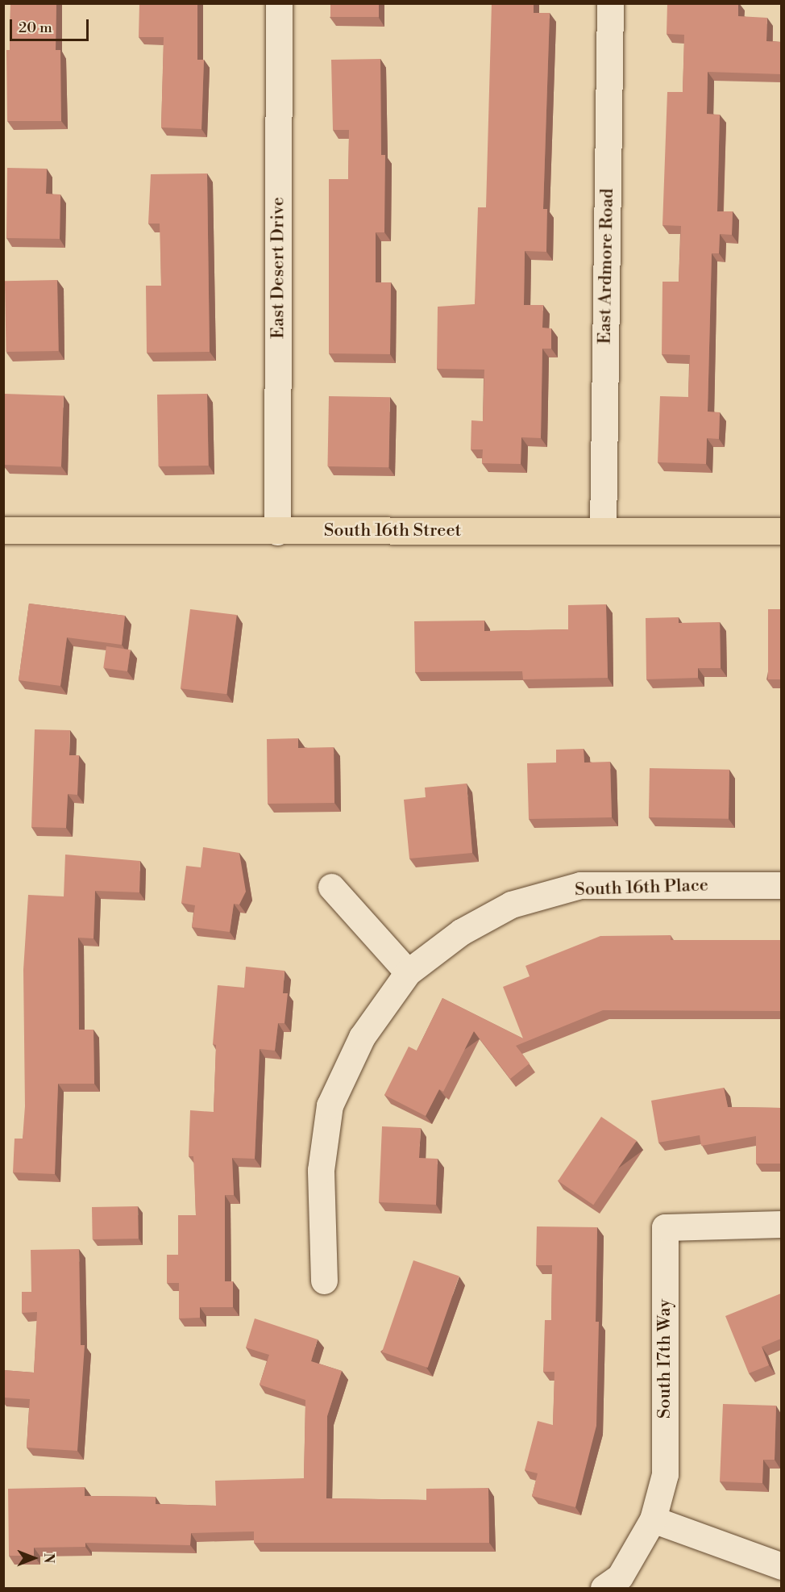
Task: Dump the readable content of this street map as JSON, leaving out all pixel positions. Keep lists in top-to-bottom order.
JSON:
{
  "streets": {
    "main road": ["South 16th Street"],
    "street": [
      "East Ardmore Road",
      "East Desert Drive",
      "South 16th Place",
      "South 17th Way"
    ]
  },
  "crossings": [
    ["East Ardmore Road", "South 16th Street"],
    ["East Desert Drive", "South 16th Street"]
  ],
  "scale_bar": "20 m",
  "north": "right"
}
